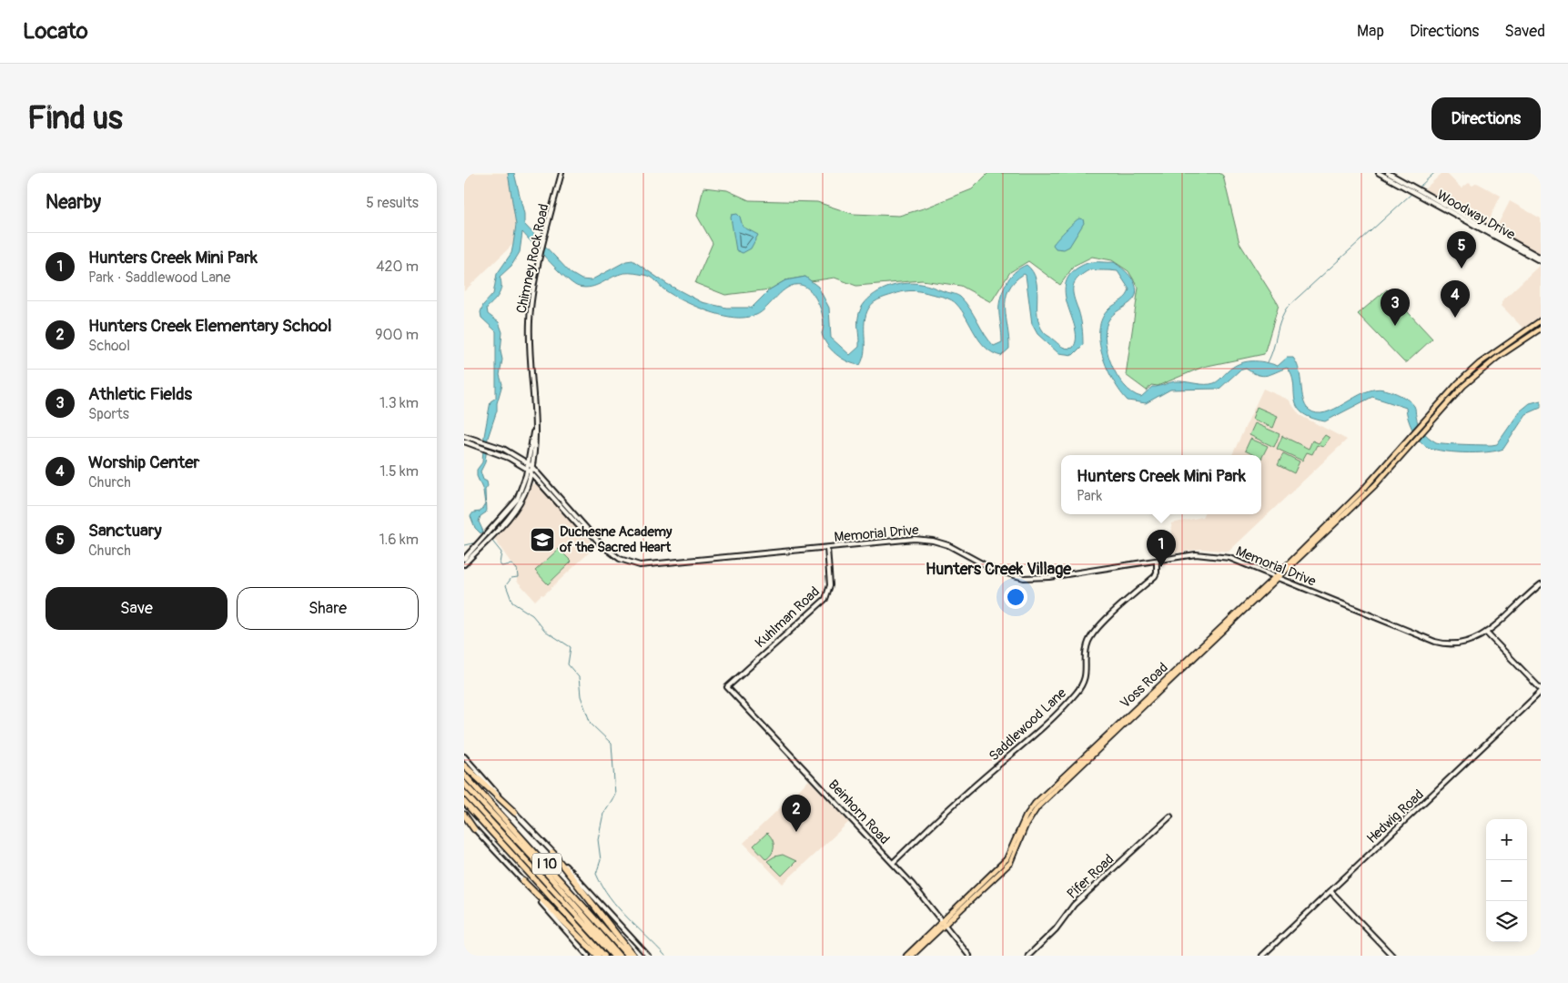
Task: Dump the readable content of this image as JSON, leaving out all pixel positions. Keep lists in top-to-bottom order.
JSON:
{
  "streets": {
    "highway": ["I 10"],
    "main road": ["Voss Road"],
    "street": [
      "Woodway Drive",
      "Chimney Rock Road",
      "Memorial Drive",
      "Kuhlman Road",
      "Saddlewood Lane",
      "Beinhorn Road",
      "Hedwig Road",
      "Pifer Road"
    ]
  },
  "crossings": [
    ["Chimney Rock Road", "Memorial Drive"],
    ["Memorial Drive", "Kuhlman Road"],
    ["Memorial Drive", "Voss Road"],
    ["Memorial Drive", "Saddlewood Lane"],
    ["Kuhlman Road", "Beinhorn Road"],
    ["Voss Road", "Beinhorn Road"],
    ["Saddlewood Lane", "Beinhorn Road"]
  ],
  "districts": ["Hunters Creek Village"],
  "places": {
    "school or university": ["Duchesne Academy of the Sacred Heart"]
  },
  "page": {
    "header": "Locato",
    "nav": ["Map", "Directions", "Saved"],
    "buttons": [
      "Directions",
      ["Save", "Share"]
    ],
    "title": "Find us",
    "heading": ["Nearby", "5 results"],
    "pins": [
      "5",
      "4",
      "3",
      "1",
      "2"
    ],
    "list": [
      {
        "mark": "1",
        "name": "Hunters Creek Mini Park",
        "note": "Park · Saddlewood Lane",
        "value": "420 m"
      },
      {
        "mark": "2",
        "name": "Hunters Creek Elementary School",
        "note": "School",
        "value": "900 m"
      },
      {
        "mark": "3",
        "name": "Athletic Fields",
        "note": "Sports",
        "value": "1.3 km"
      },
      {
        "mark": "4",
        "name": "Worship Center",
        "note": "Church",
        "value": "1.5 km"
      },
      {
        "mark": "5",
        "name": "Sanctuary",
        "note": "Church",
        "value": "1.6 km"
      }
    ],
    "popup": ["Hunters Creek Mini Park", "Park"],
    "map_buttons": ["+", "−"]
  }
}
